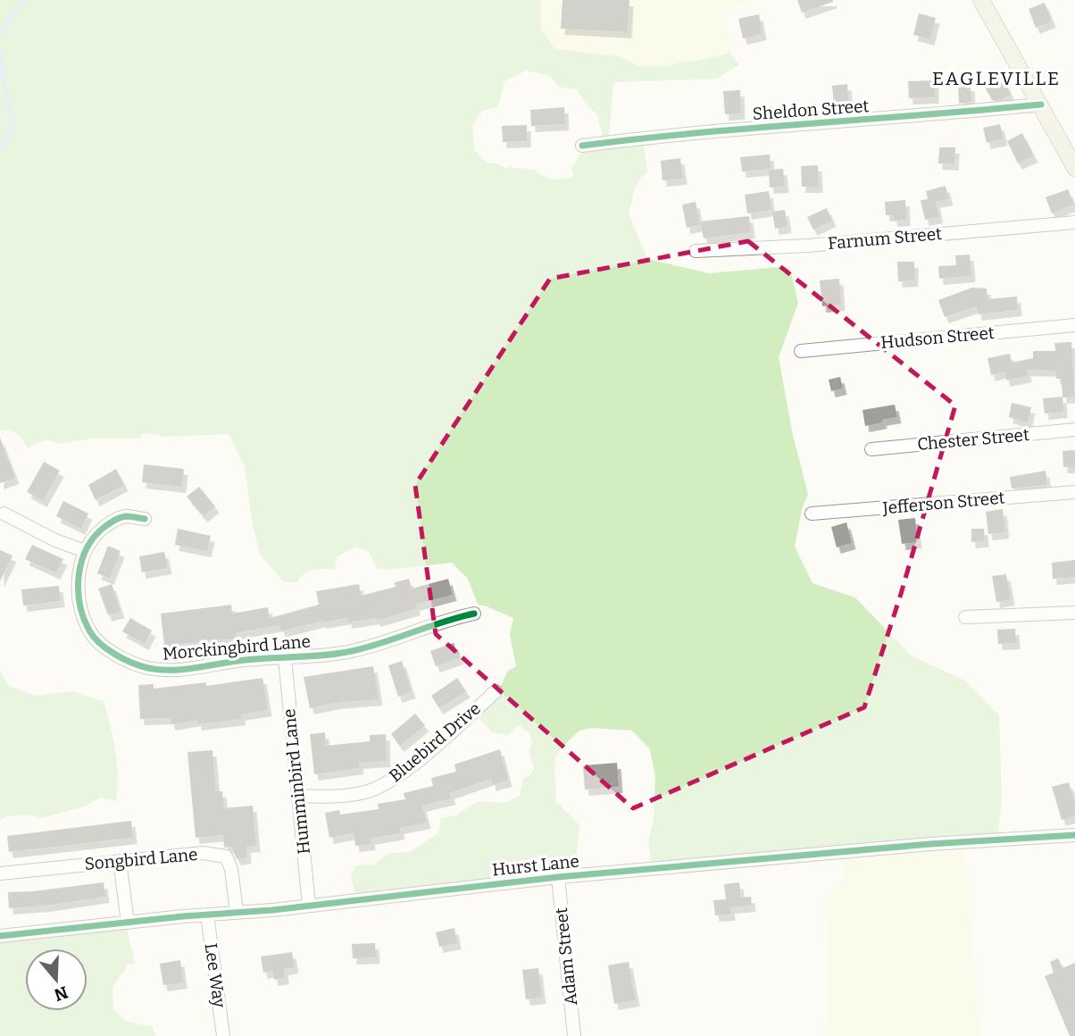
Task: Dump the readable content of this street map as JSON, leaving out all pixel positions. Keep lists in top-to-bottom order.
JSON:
{
  "streets": {
    "street": [
      "Sheldon Street",
      "Farnum Street",
      "Hudson Street",
      "Chester Street",
      "Jefferson Street",
      "Morckingbird Lane",
      "Bluebird Drive",
      "Humminbird Lane",
      "Songbird Lane",
      "Hurst Lane",
      "Adam Street",
      "Lee Way"
    ]
  },
  "crossings": [
    ["Morckingbird Lane", "Humminbird Lane"],
    ["Bluebird Drive", "Humminbird Lane"],
    ["Humminbird Lane", "Hurst Lane"],
    ["Songbird Lane", "Hurst Lane"],
    ["Hurst Lane", "Adam Street"],
    ["Hurst Lane", "Lee Way"]
  ],
  "districts": ["EAGLEVILLE"],
  "north": "bottom"
}
